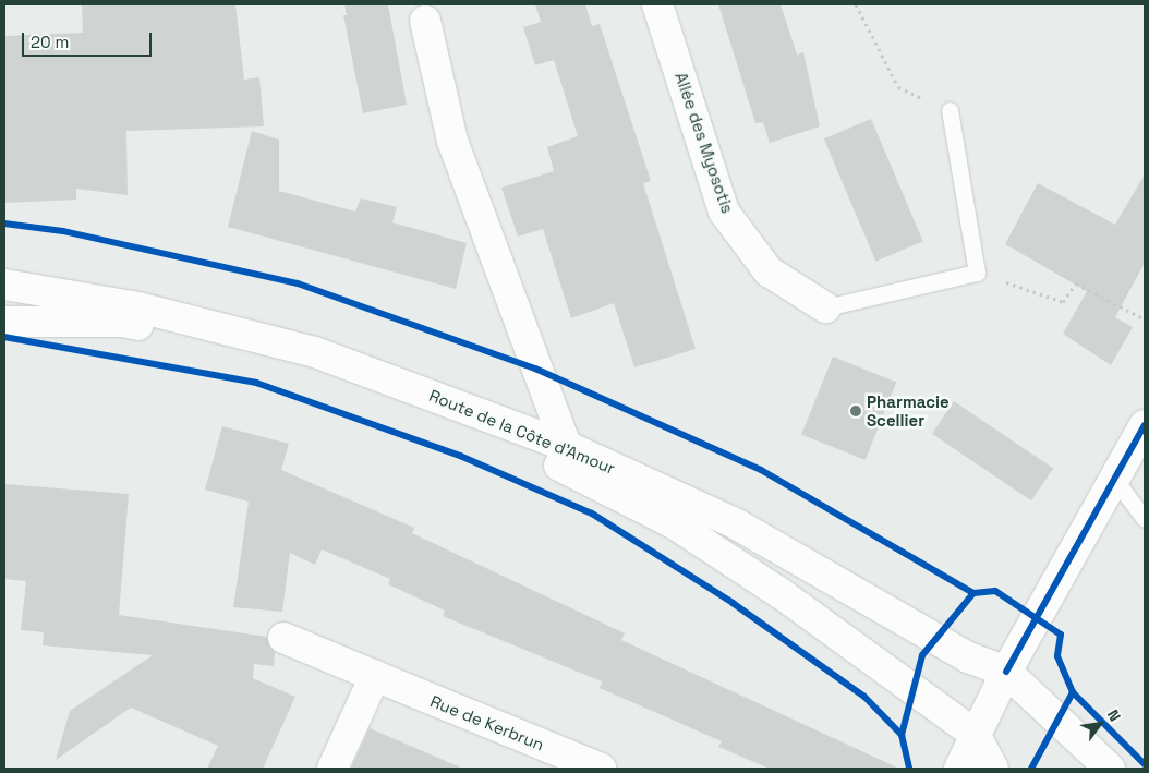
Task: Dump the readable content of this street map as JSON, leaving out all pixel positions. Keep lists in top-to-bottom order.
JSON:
{
  "streets": {
    "main road": ["Allée des Myosotis", "Route de la Côte d'Amour", "Rue de Kerbrun"]
  },
  "places": ["Pharmacie Scellier"],
  "scale_bar": "20 m",
  "north": "top right"
}
